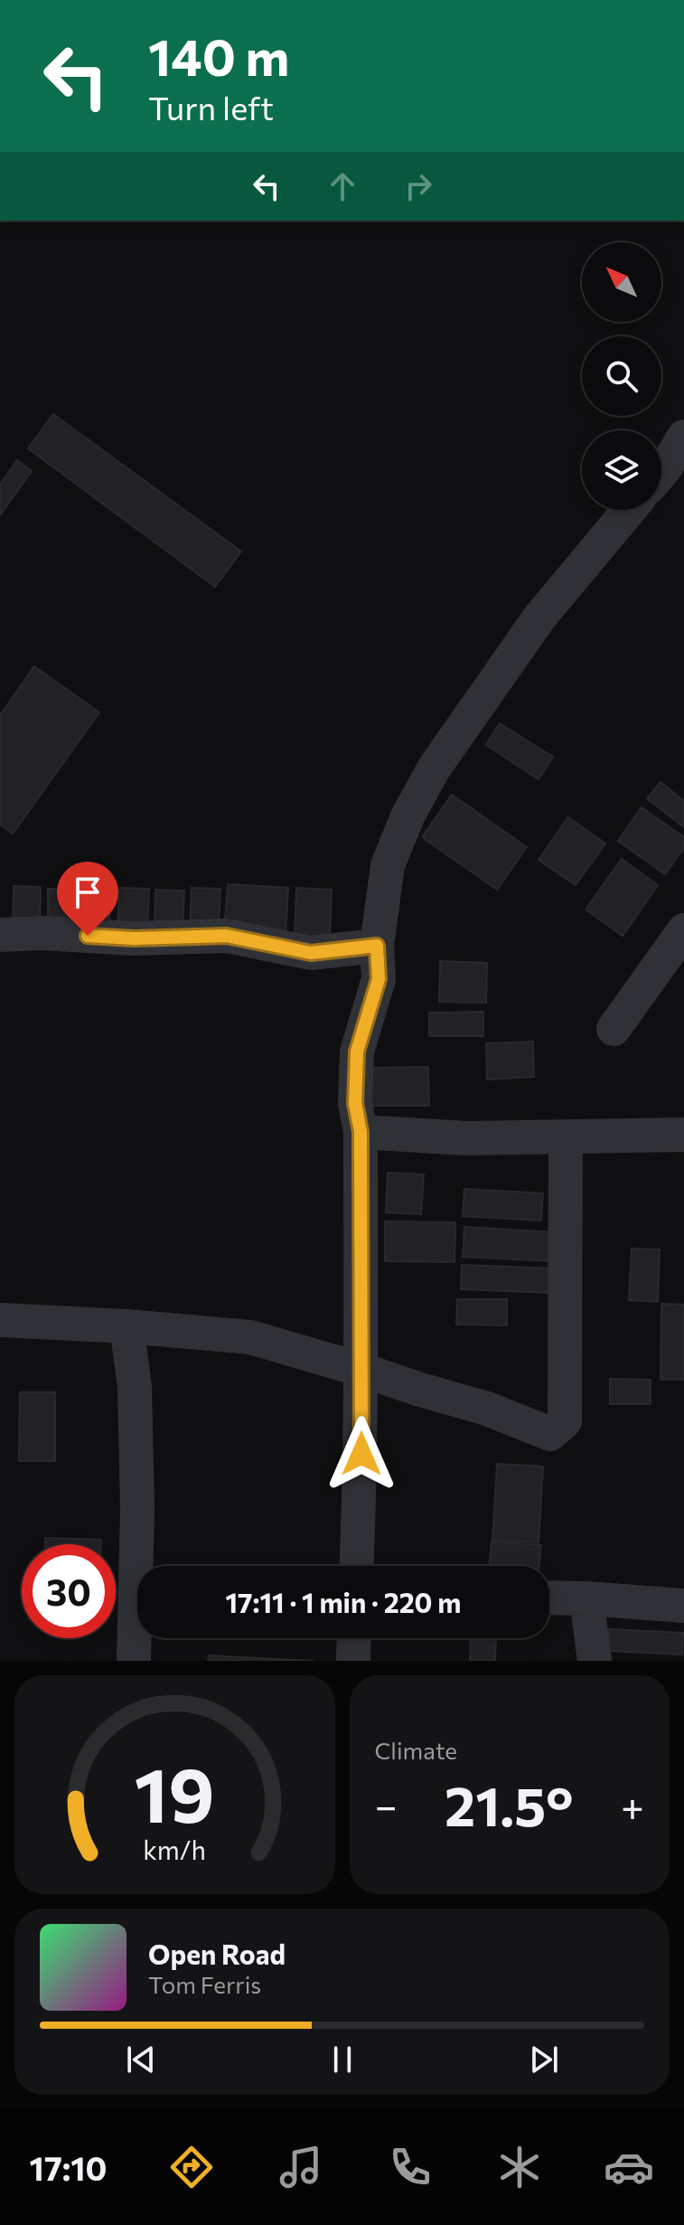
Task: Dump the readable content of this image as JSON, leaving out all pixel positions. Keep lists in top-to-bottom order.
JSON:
{
  "north": "top left",
  "page": {
    "turn": ["140 m", "Turn left"],
    "limit": "30",
    "trip": "17:11 · 1 min · 220 m",
    "tile": "Climate",
    "heat": ["−", "21.5°", "+"],
    "song": ["Open Road", "Tom Ferris"],
    "tabs": "17:10",
    "gauge": ["19", "km/h"]
  }
}
